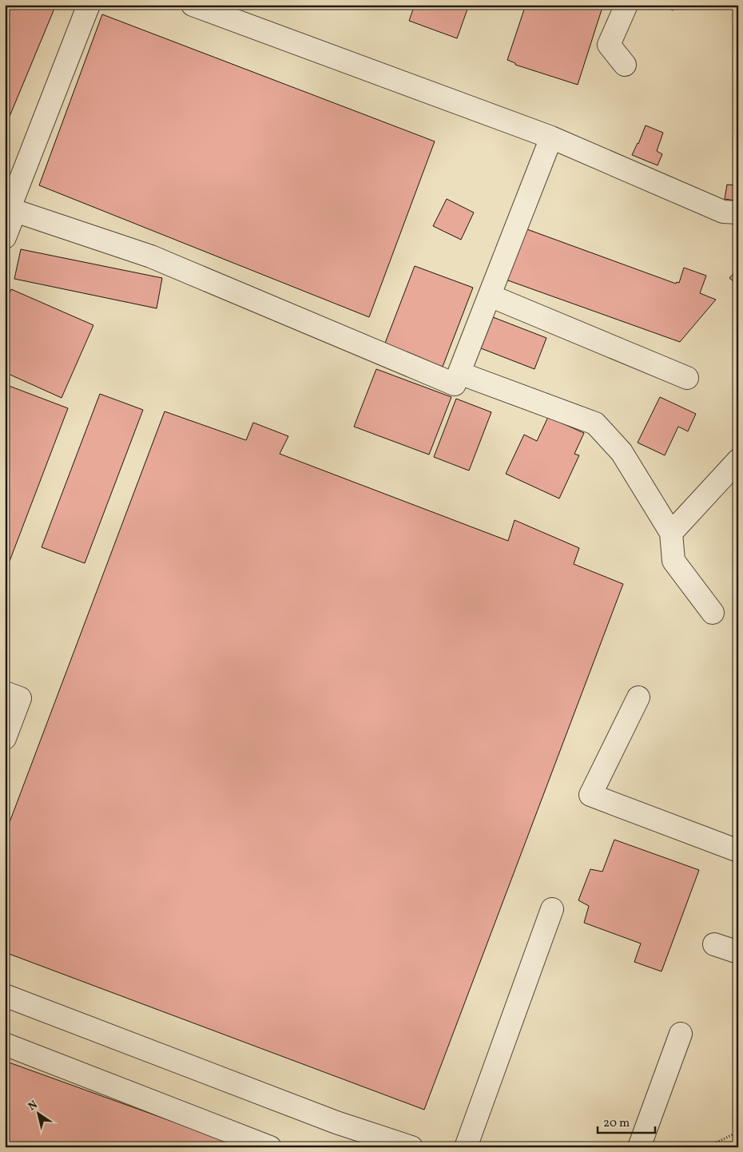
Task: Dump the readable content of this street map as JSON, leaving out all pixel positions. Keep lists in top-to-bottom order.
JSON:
{
  "scale_bar": "20 m",
  "north": "top left"
}
